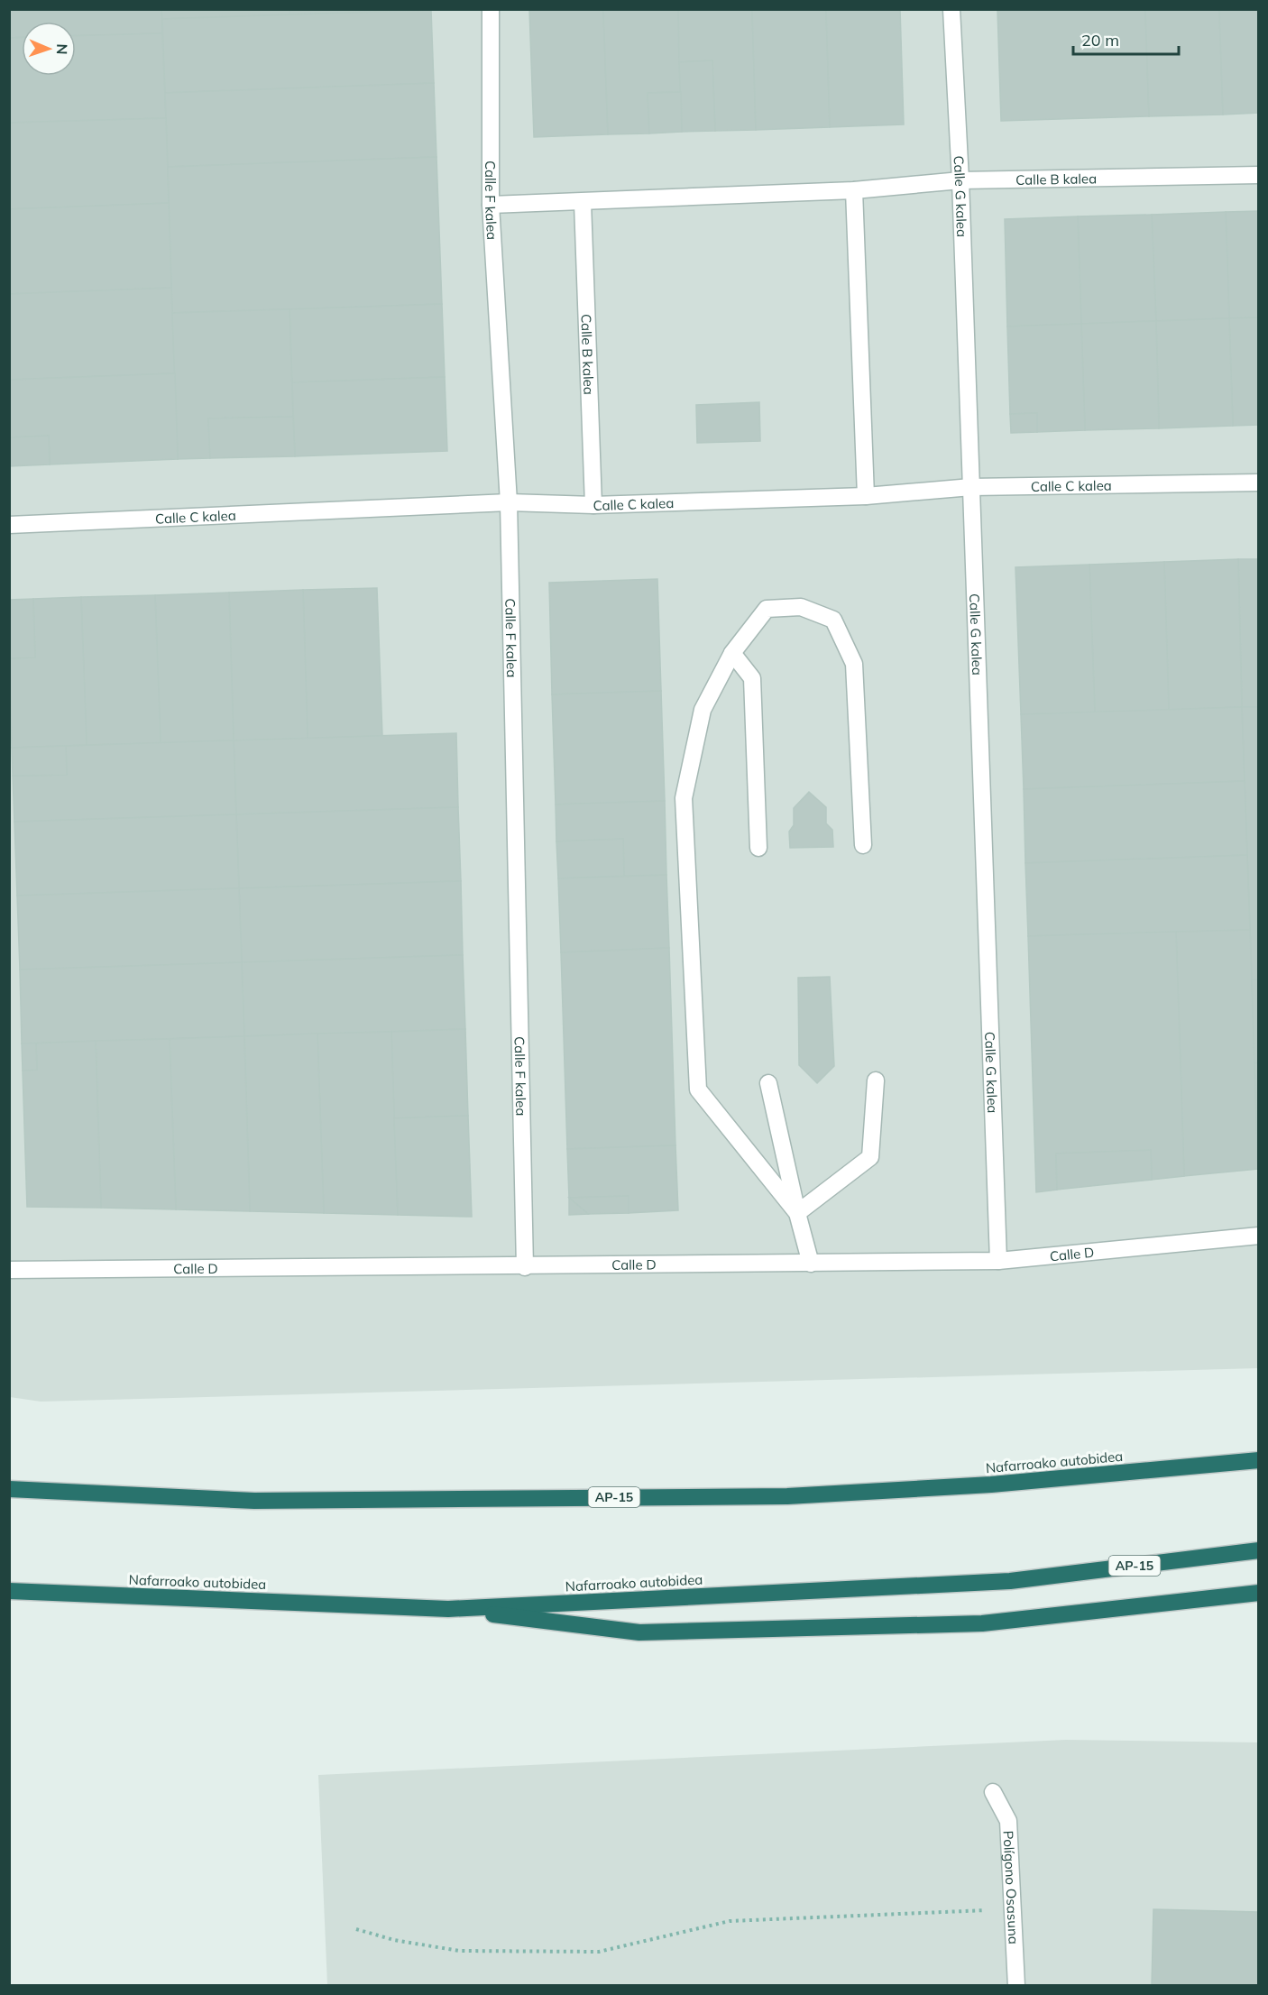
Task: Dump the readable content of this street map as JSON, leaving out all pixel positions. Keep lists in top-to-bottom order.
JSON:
{
  "streets": {
    "highway": ["Nafarroako autobidea", "AP-15"],
    "street": [
      "Calle B kalea",
      "Calle G kalea",
      "Calle F kalea",
      "Calle C kalea",
      "Calle D",
      "Polígono Osasuna"
    ]
  },
  "crossings": [
    ["Calle B kalea", "Calle G kalea"],
    ["Calle B kalea", "Calle F kalea"],
    ["Calle B kalea", "Calle C kalea"],
    ["Calle G kalea", "Calle C kalea"],
    ["Calle G kalea", "Calle D"],
    ["Calle F kalea", "Calle C kalea"],
    ["Calle F kalea", "Calle D"]
  ],
  "scale_bar": "20 m",
  "north": "right"
}
